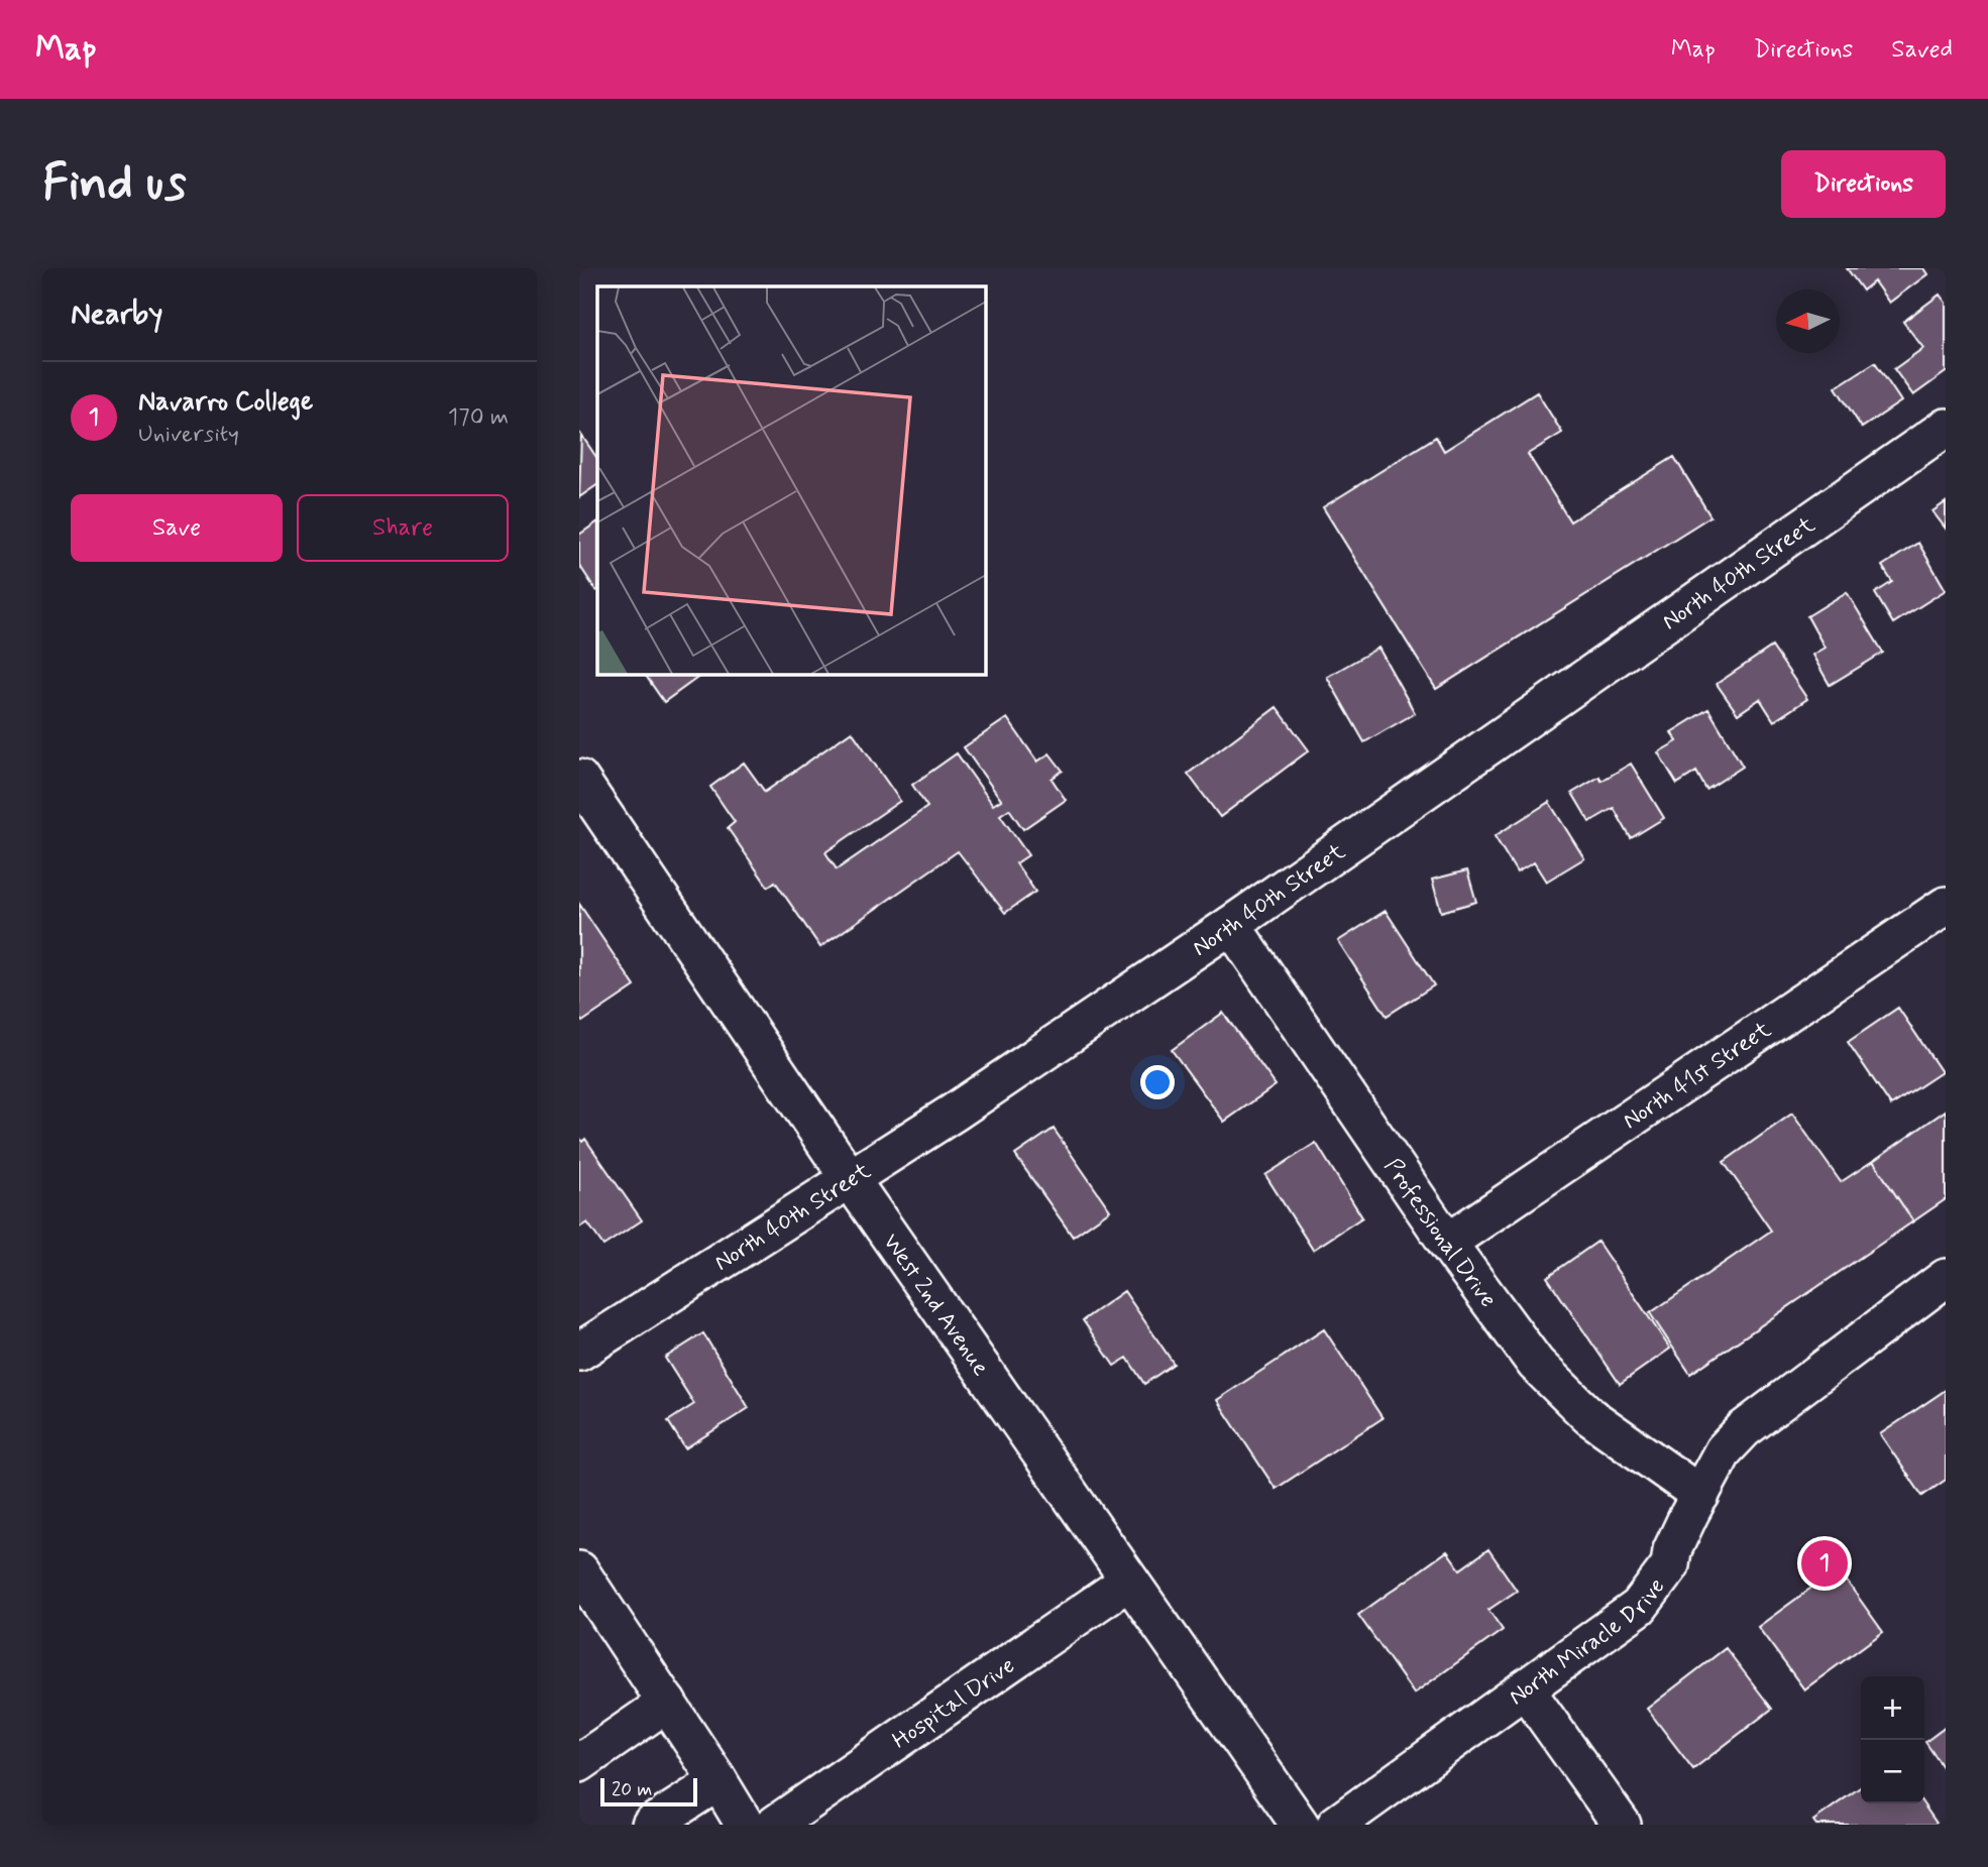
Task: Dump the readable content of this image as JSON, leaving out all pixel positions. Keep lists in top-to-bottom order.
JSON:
{
  "streets": {
    "street": [
      "North 40th Street",
      "North 41st Street",
      "Professional Drive",
      "West 2nd Avenue",
      "North Miracle Drive",
      "Hospital Drive"
    ]
  },
  "crossings": [
    ["North 40th Street", "Professional Drive"],
    ["North 40th Street", "West 2nd Avenue"],
    ["North 41st Street", "Professional Drive"],
    ["Professional Drive", "North Miracle Drive"],
    ["West 2nd Avenue", "Hospital Drive"]
  ],
  "scale_bar": "20 m",
  "north": "left",
  "page": {
    "header": "Map",
    "nav": ["Map", "Directions", "Saved"],
    "buttons": [
      "Directions",
      ["Save", "Share"]
    ],
    "title": "Find us",
    "heading": "Nearby",
    "list": [
      {
        "mark": "1",
        "name": "Navarro College",
        "note": "University",
        "value": "170 m"
      }
    ],
    "pins": "1",
    "map_buttons": ["+", "−"],
    "scale": "20 m"
  }
}
